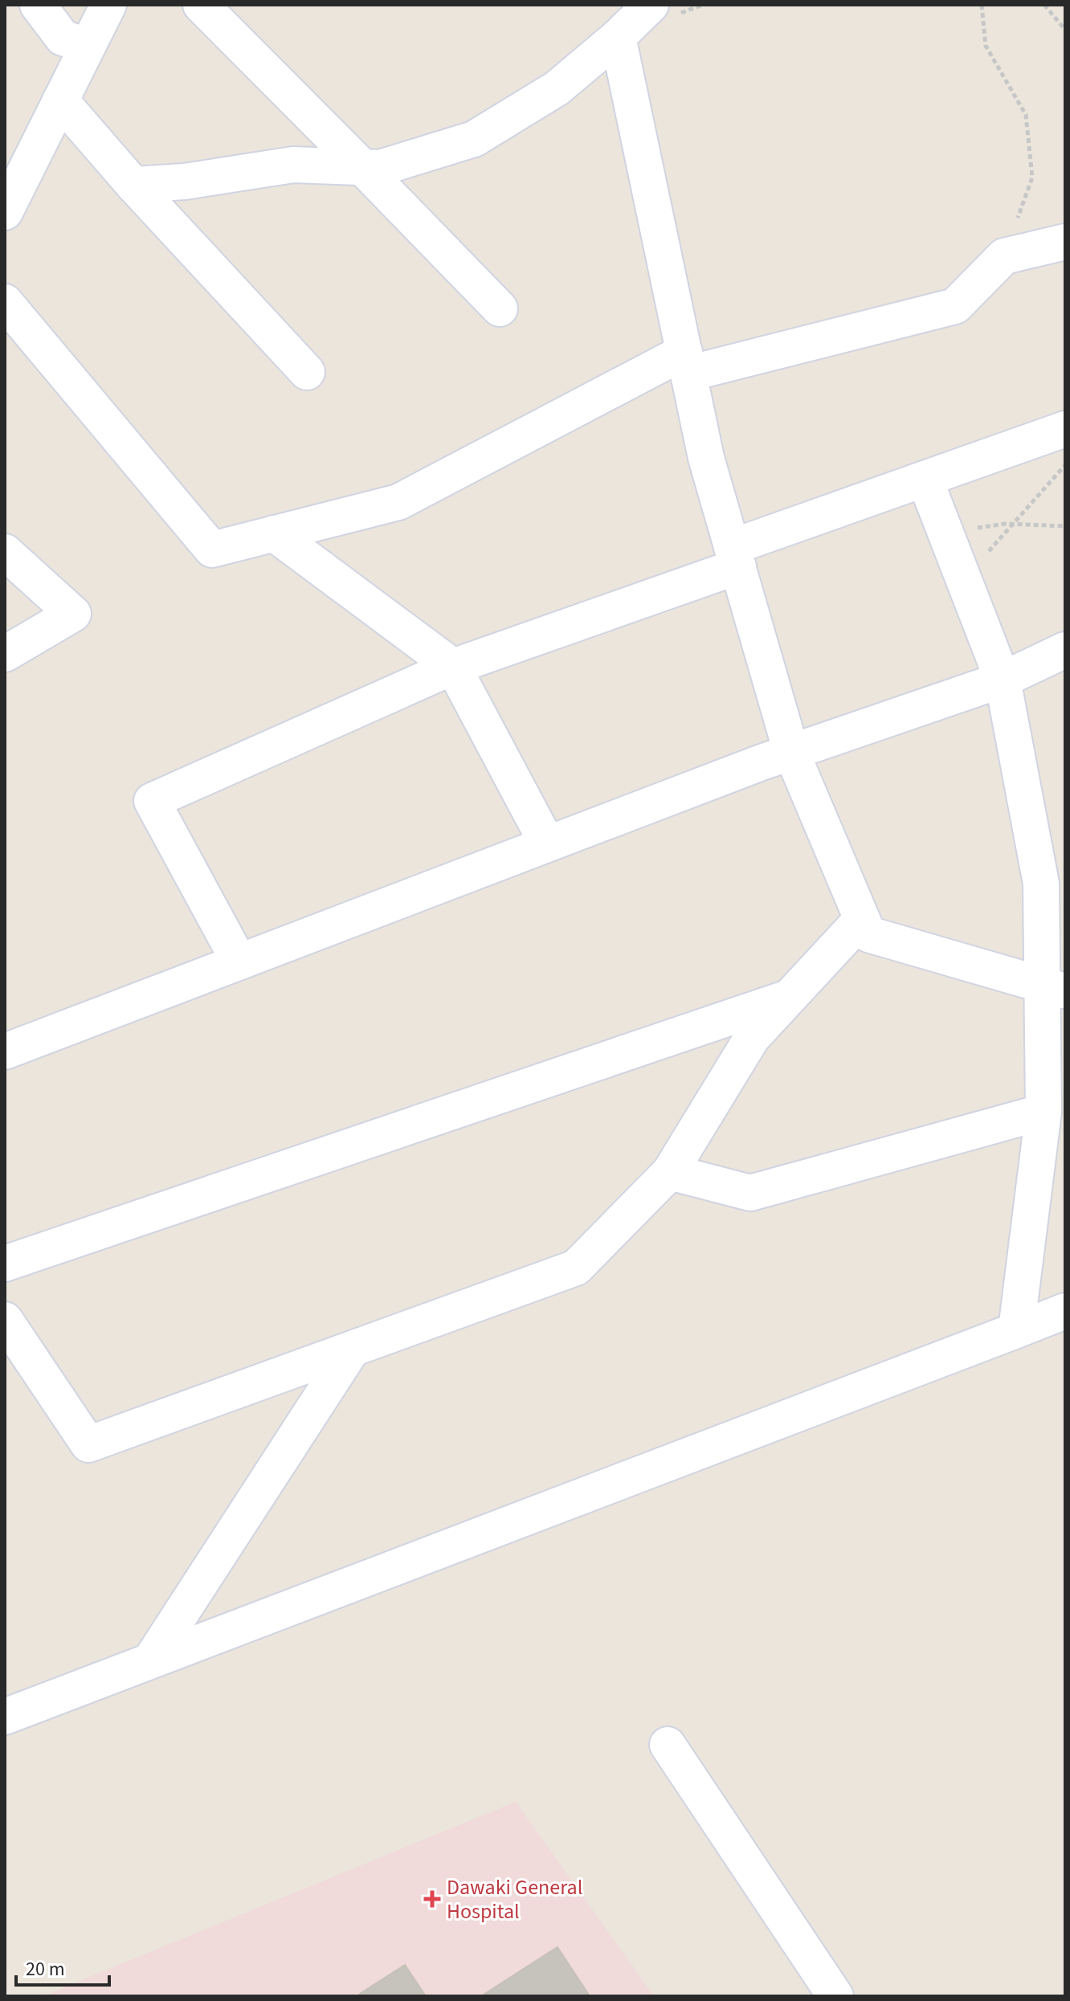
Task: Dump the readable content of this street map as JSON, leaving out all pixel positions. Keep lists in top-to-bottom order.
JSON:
{
  "places": {
    "health": ["Dawaki General Hospital"]
  },
  "scale_bar": "20 m"
}
